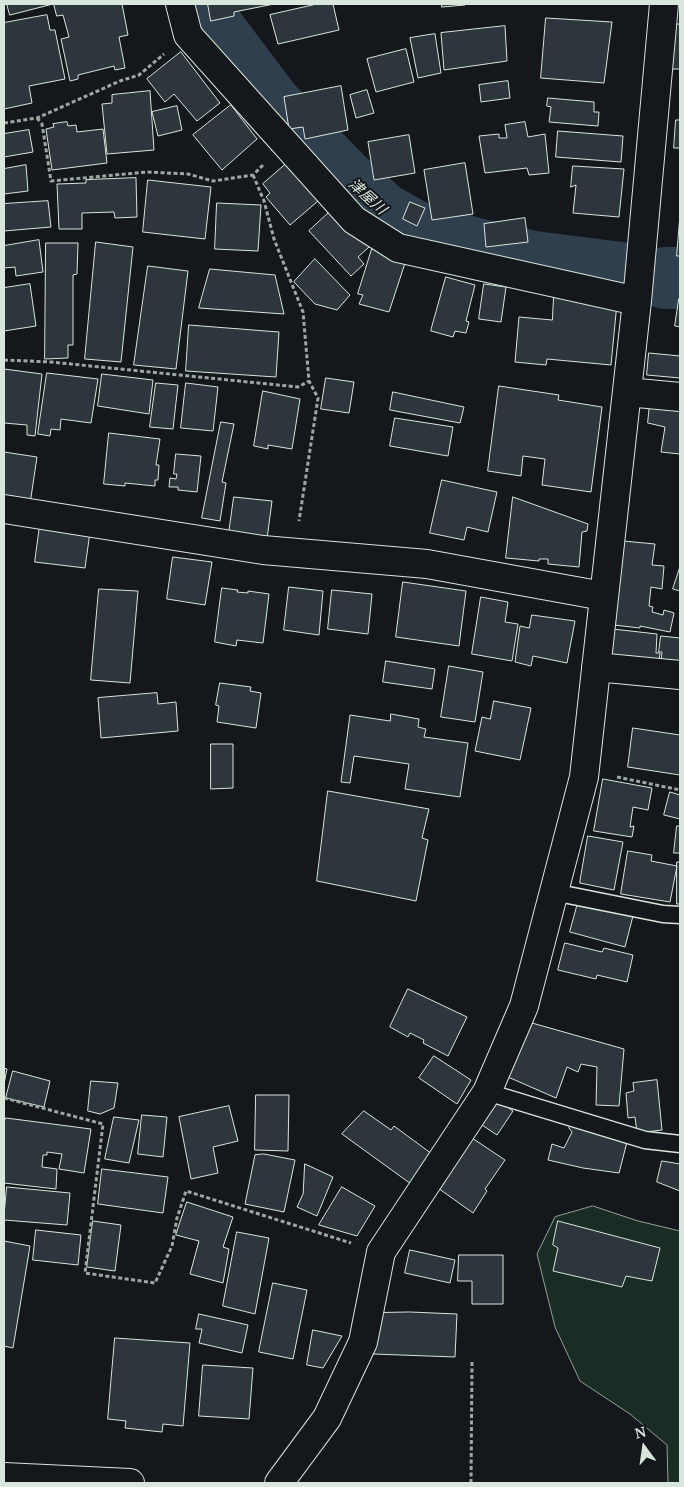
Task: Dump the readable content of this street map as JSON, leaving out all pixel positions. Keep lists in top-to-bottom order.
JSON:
{
  "water": ["津屋川"],
  "north": "top"
}
